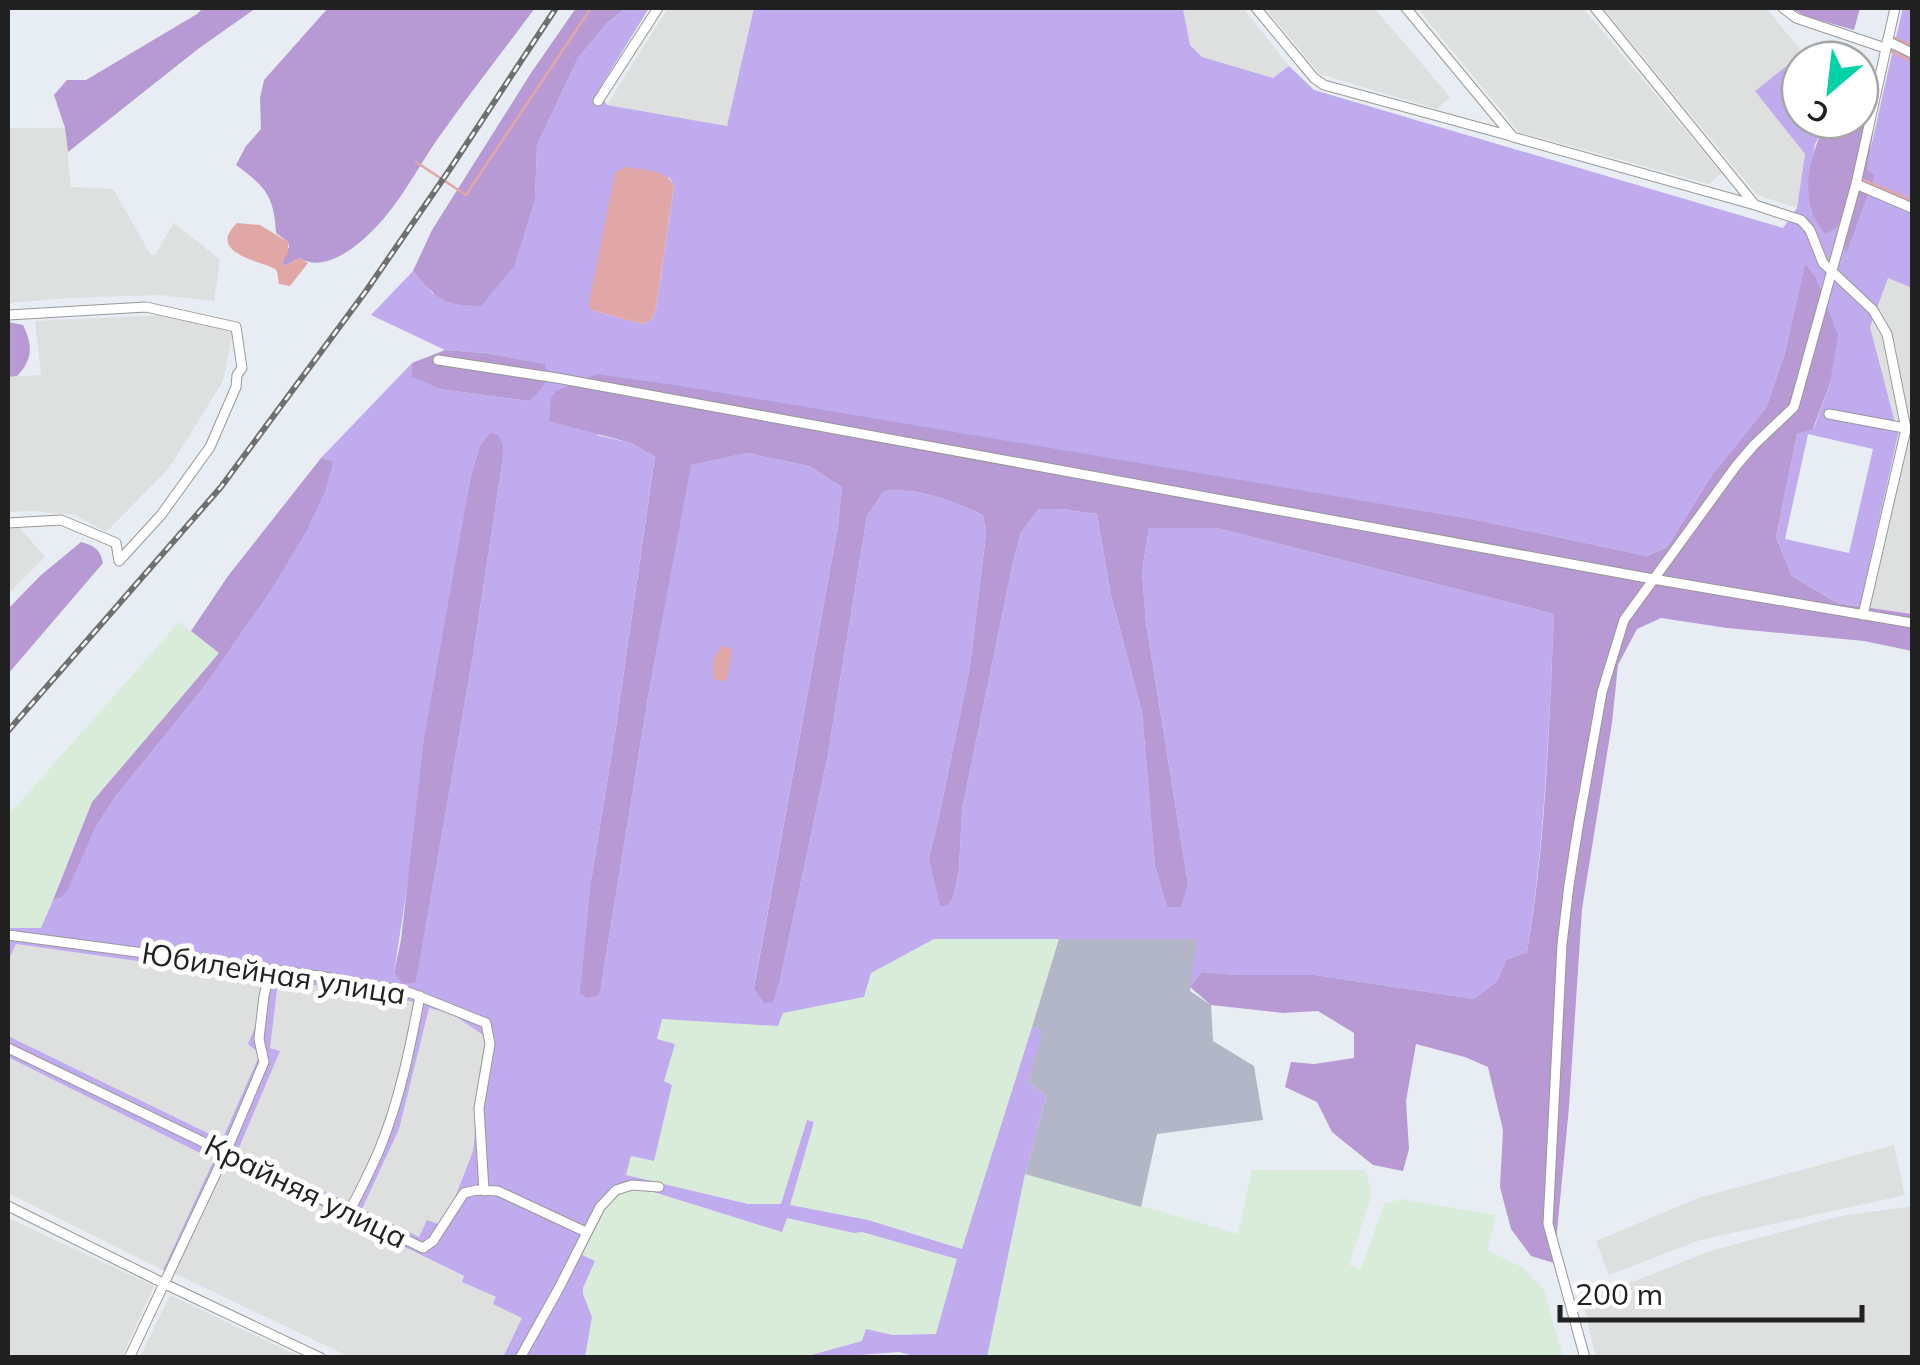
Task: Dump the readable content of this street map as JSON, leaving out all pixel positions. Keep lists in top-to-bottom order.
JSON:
{
  "streets": {
    "street": ["Юбилейная улица", "Крайняя улица"]
  },
  "crossings": [
    ["Юбилейная улица", "Крайняя улица"]
  ],
  "scale_bar": "200 m",
  "north": "bottom left"
}
